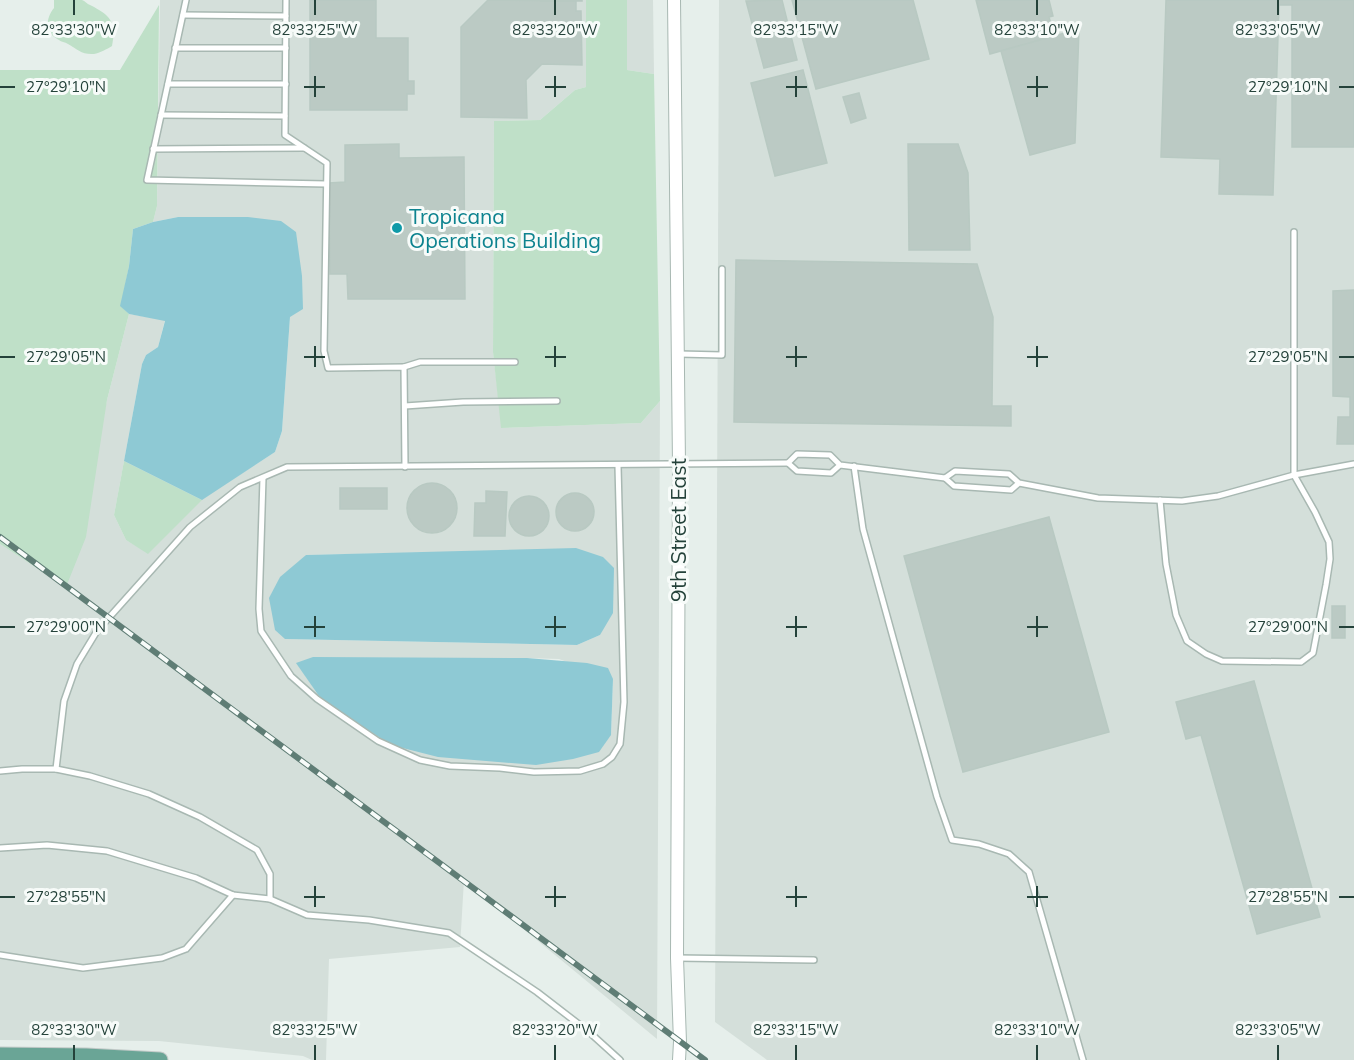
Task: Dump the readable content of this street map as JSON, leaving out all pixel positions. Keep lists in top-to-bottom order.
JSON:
{
  "streets": {
    "street": ["9th Street East"]
  },
  "places": ["Tropicana Operations Building"],
  "coordinates": [
    "82°33'30\"W",
    "82°33'25\"W",
    "82°33'20\"W",
    "82°33'15\"W",
    "82°33'10\"W",
    "82°33'05\"W",
    "27°29'10\"N",
    "27°29'05\"N",
    "27°29'00\"N",
    "27°28'55\"N"
  ]
}
